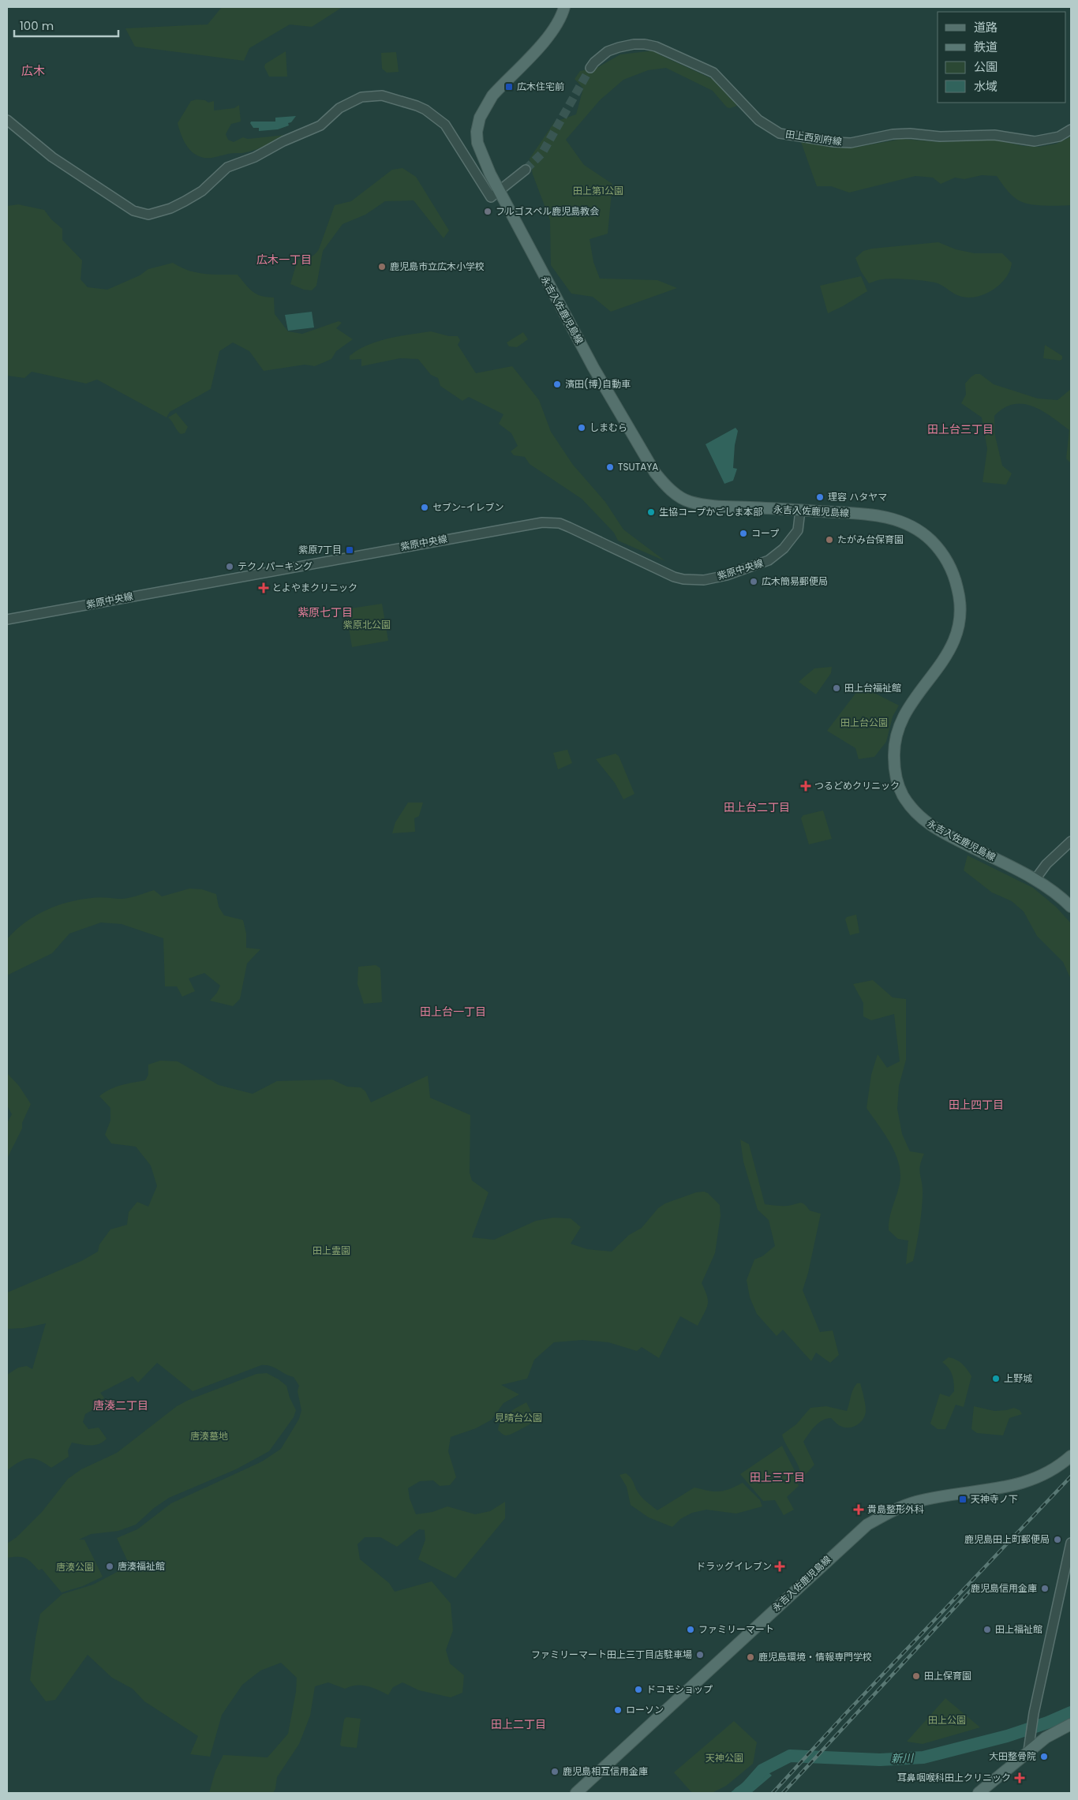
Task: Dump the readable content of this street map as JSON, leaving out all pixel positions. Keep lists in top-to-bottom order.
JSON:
{
  "streets": {
    "main road": ["永吉入佐鹿児島線"],
    "street": ["田上西別府線", "紫原中央線"]
  },
  "crossings": [
    ["永吉入佐鹿児島線", "紫原中央線"]
  ],
  "districts": [
    "広木",
    "広木一丁目",
    "田上台三丁目",
    "紫原七丁目",
    "田上台二丁目",
    "田上台一丁目",
    "田上四丁目",
    "唐湊二丁目",
    "田上三丁目",
    "田上二丁目"
  ],
  "water": ["新川"],
  "parks": [
    "田上第1公園",
    "紫原北公園",
    "田上台公園",
    "田上霊園",
    "見晴台公園",
    "唐湊墓地",
    "唐湊公園",
    "田上公園",
    "天神公園"
  ],
  "places": {
    "transit": ["広木住宅前", "紫原7丁目", "天神寺ノ下"],
    "other": [
      "フルゴスペル鹿児島教会",
      "鹿児島市立広木小学校",
      "濱田(博)自動車",
      "しまむら",
      "TSUTAYA",
      "理容 ハタヤマ",
      "セブン-イレブン",
      "生協コープかごしま本部",
      "コープ",
      "たがみ台保育園",
      "テクノパーキング",
      "広木簡易郵便局",
      "田上台福祉館",
      "上野城",
      "鹿児島田上町郵便局",
      "唐湊福祉館",
      "鹿児島信用金庫",
      "ファミリーマート",
      "田上福祉館",
      "ファミリーマート田上三丁目店駐車場",
      "鹿児島環境・情報専門学校",
      "田上保育園",
      "ドコモショップ",
      "ローソン",
      "大田整骨院",
      "鹿児島相互信用金庫"
    ],
    "health": [
      "とよやまクリニック",
      "つるどめクリニック",
      "貴島整形外科",
      "ドラッグイレブン",
      "耳鼻咽喉科田上クリニック"
    ]
  },
  "legend": [
    "道路",
    "鉄道",
    "公園",
    "水域"
  ],
  "scale_bar": "100 m"
}
